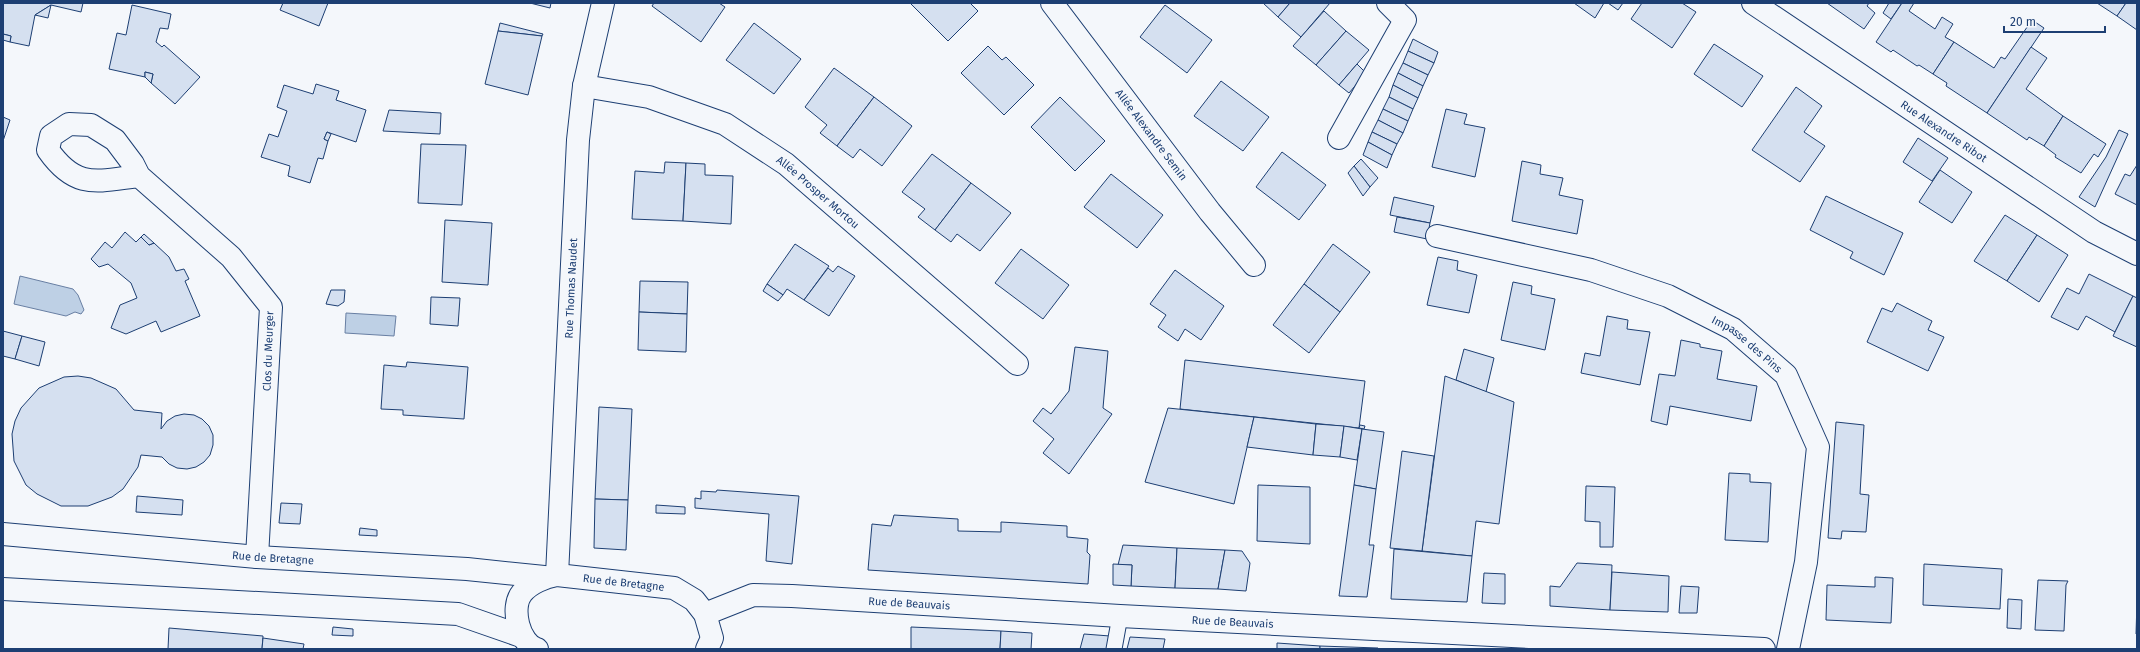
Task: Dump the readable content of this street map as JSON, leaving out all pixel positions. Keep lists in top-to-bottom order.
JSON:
{
  "streets": {
    "street": [
      "Rue Alexandre Ribot",
      "Allée Alexandre Semin",
      "Allée Prosper Mortou",
      "Rue Thomas Naudet",
      "Impasse des Pins",
      "Clos du Meurger",
      "Rue de Bretagne",
      "Rue de Beauvais"
    ]
  },
  "crossings": [
    ["Allée Prosper Mortou", "Rue Thomas Naudet"],
    ["Rue Thomas Naudet", "Rue de Bretagne"],
    ["Clos du Meurger", "Rue de Bretagne"],
    ["Rue de Bretagne", "Rue de Beauvais"]
  ],
  "scale_bar": "20 m"
}
